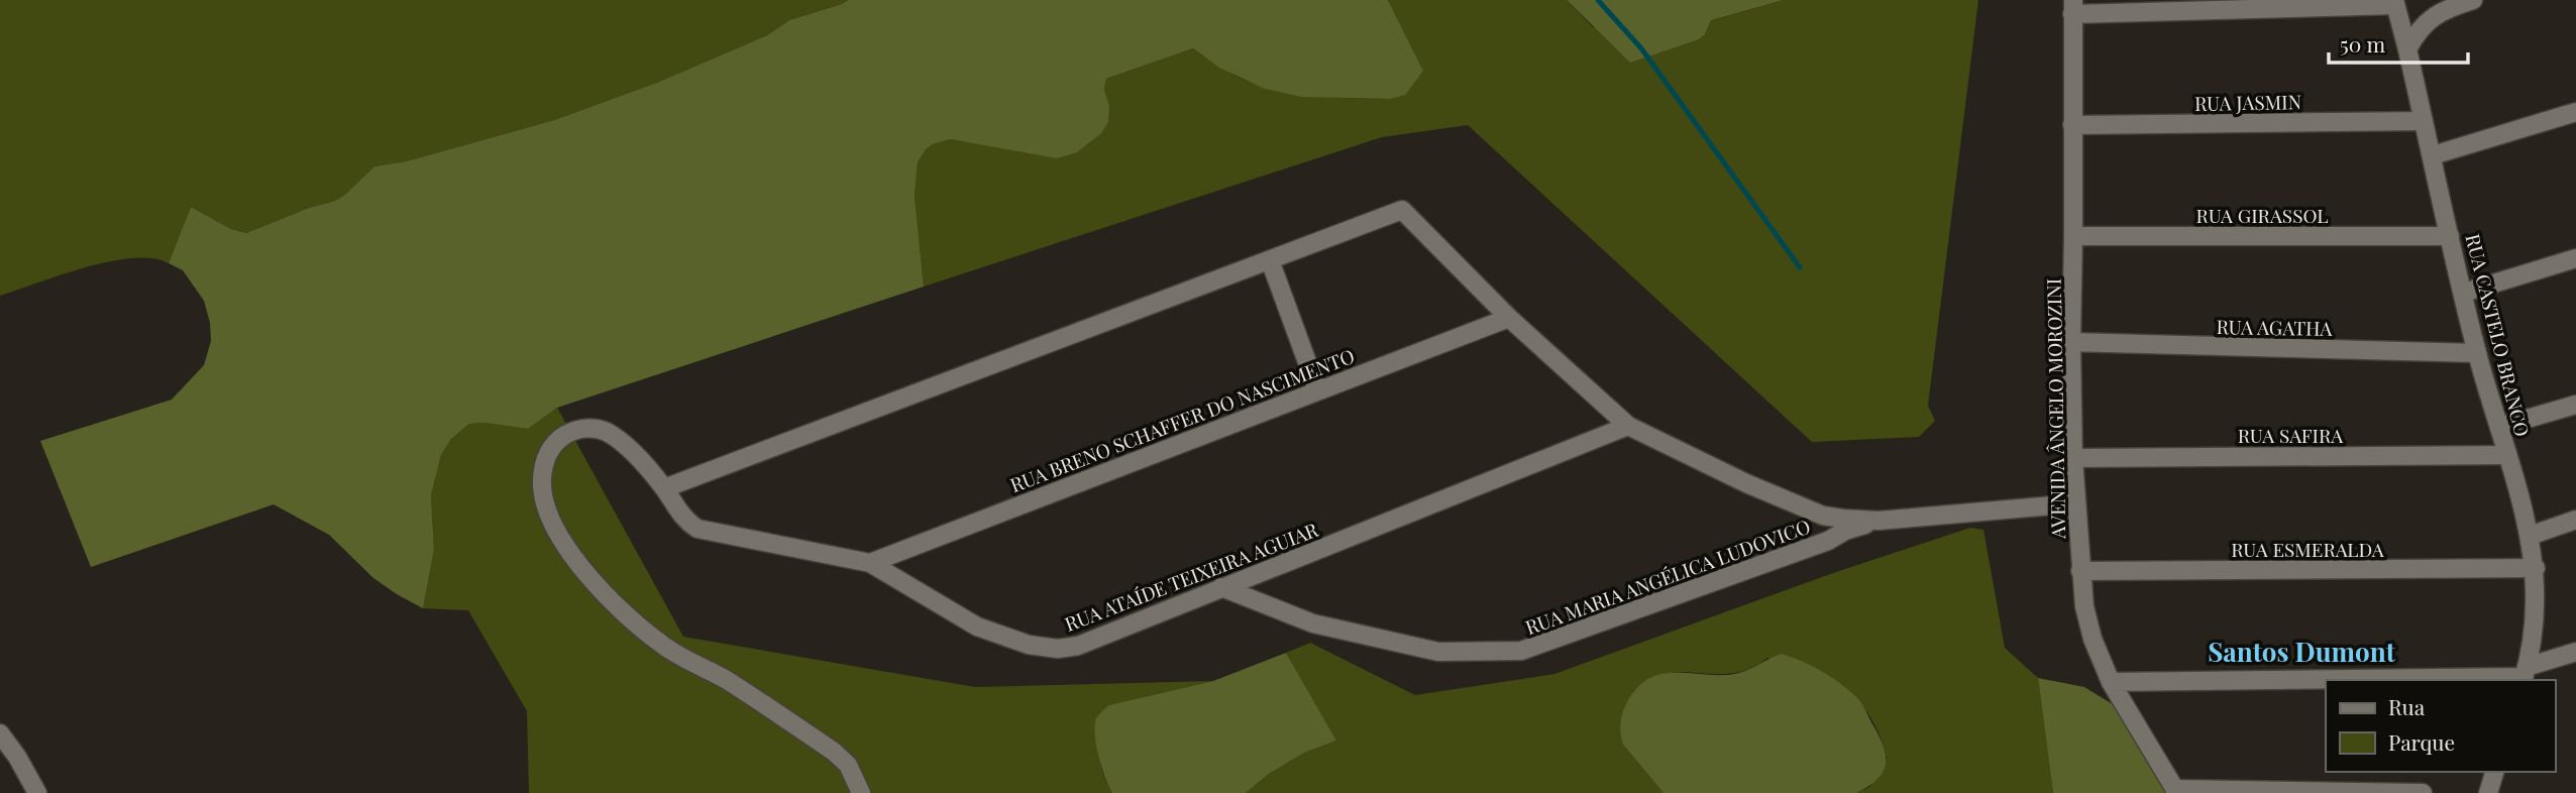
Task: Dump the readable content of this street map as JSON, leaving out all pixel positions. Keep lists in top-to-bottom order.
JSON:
{
  "streets": {
    "street": [
      "RUA JASMIN",
      "RUA GIRASSOL",
      "RUA AGATHA",
      "RUA CASTELO BRANCO",
      "AVENIDA ÂNGELO MOROZINI",
      "RUA BRENO SCHAFFER DO NASCIMENTO",
      "RUA SAFIRA",
      "RUA ESMERALDA",
      "RUA ATAÍDE TEIXEIRA AGUIAR",
      "RUA MARIA ANGÉLICA LUDOVICO"
    ]
  },
  "crossings": [
    ["RUA JASMIN", "RUA CASTELO BRANCO"],
    ["RUA JASMIN", "AVENIDA ÂNGELO MOROZINI"],
    ["RUA GIRASSOL", "RUA CASTELO BRANCO"],
    ["RUA GIRASSOL", "AVENIDA ÂNGELO MOROZINI"],
    ["RUA AGATHA", "RUA CASTELO BRANCO"],
    ["RUA AGATHA", "AVENIDA ÂNGELO MOROZINI"],
    ["RUA CASTELO BRANCO", "RUA SAFIRA"],
    ["RUA CASTELO BRANCO", "RUA ESMERALDA"],
    ["AVENIDA ÂNGELO MOROZINI", "RUA SAFIRA"],
    ["AVENIDA ÂNGELO MOROZINI", "RUA ESMERALDA"],
    ["RUA BRENO SCHAFFER DO NASCIMENTO", "RUA ATAÍDE TEIXEIRA AGUIAR"],
    ["RUA ATAÍDE TEIXEIRA AGUIAR", "RUA MARIA ANGÉLICA LUDOVICO"]
  ],
  "districts": ["Santos Dumont"],
  "legend": ["Rua", "Parque"],
  "scale_bar": "50 m"
}
